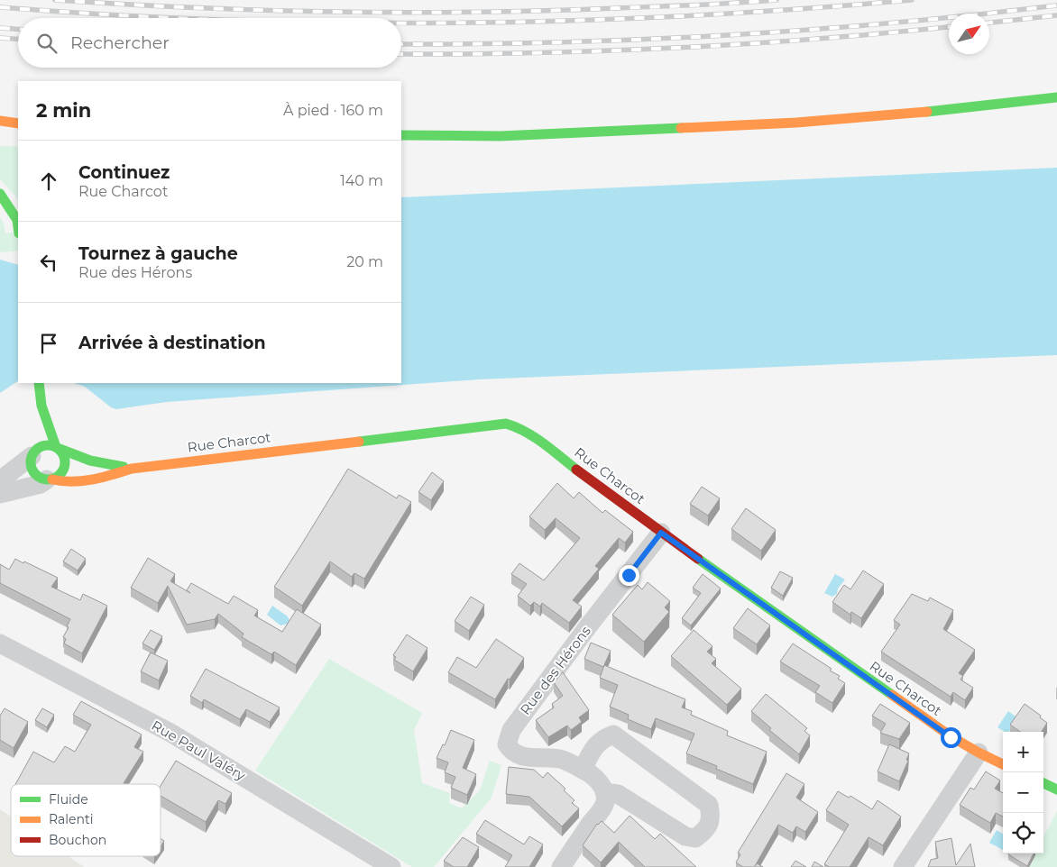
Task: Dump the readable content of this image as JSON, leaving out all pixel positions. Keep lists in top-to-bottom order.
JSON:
{
  "streets": {
    "street": ["Rue Charcot", "Rue des Hérons", "Rue Paul Valéry"]
  },
  "crossings": [
    ["Rue Charcot", "Rue des Hérons"]
  ],
  "legend": ["Fluide", "Ralenti", "Bouchon"],
  "north": "top right",
  "page": {
    "search": "Rechercher",
    "heading": ["2 min", "À pied · 160 m"],
    "list": [
      ["Continuez", "Rue Charcot", "140 m"],
      ["Tournez à gauche", "Rue des Hérons", "20 m"],
      "Arrivée à destination"
    ],
    "map_buttons": ["+", "−"]
  }
}
